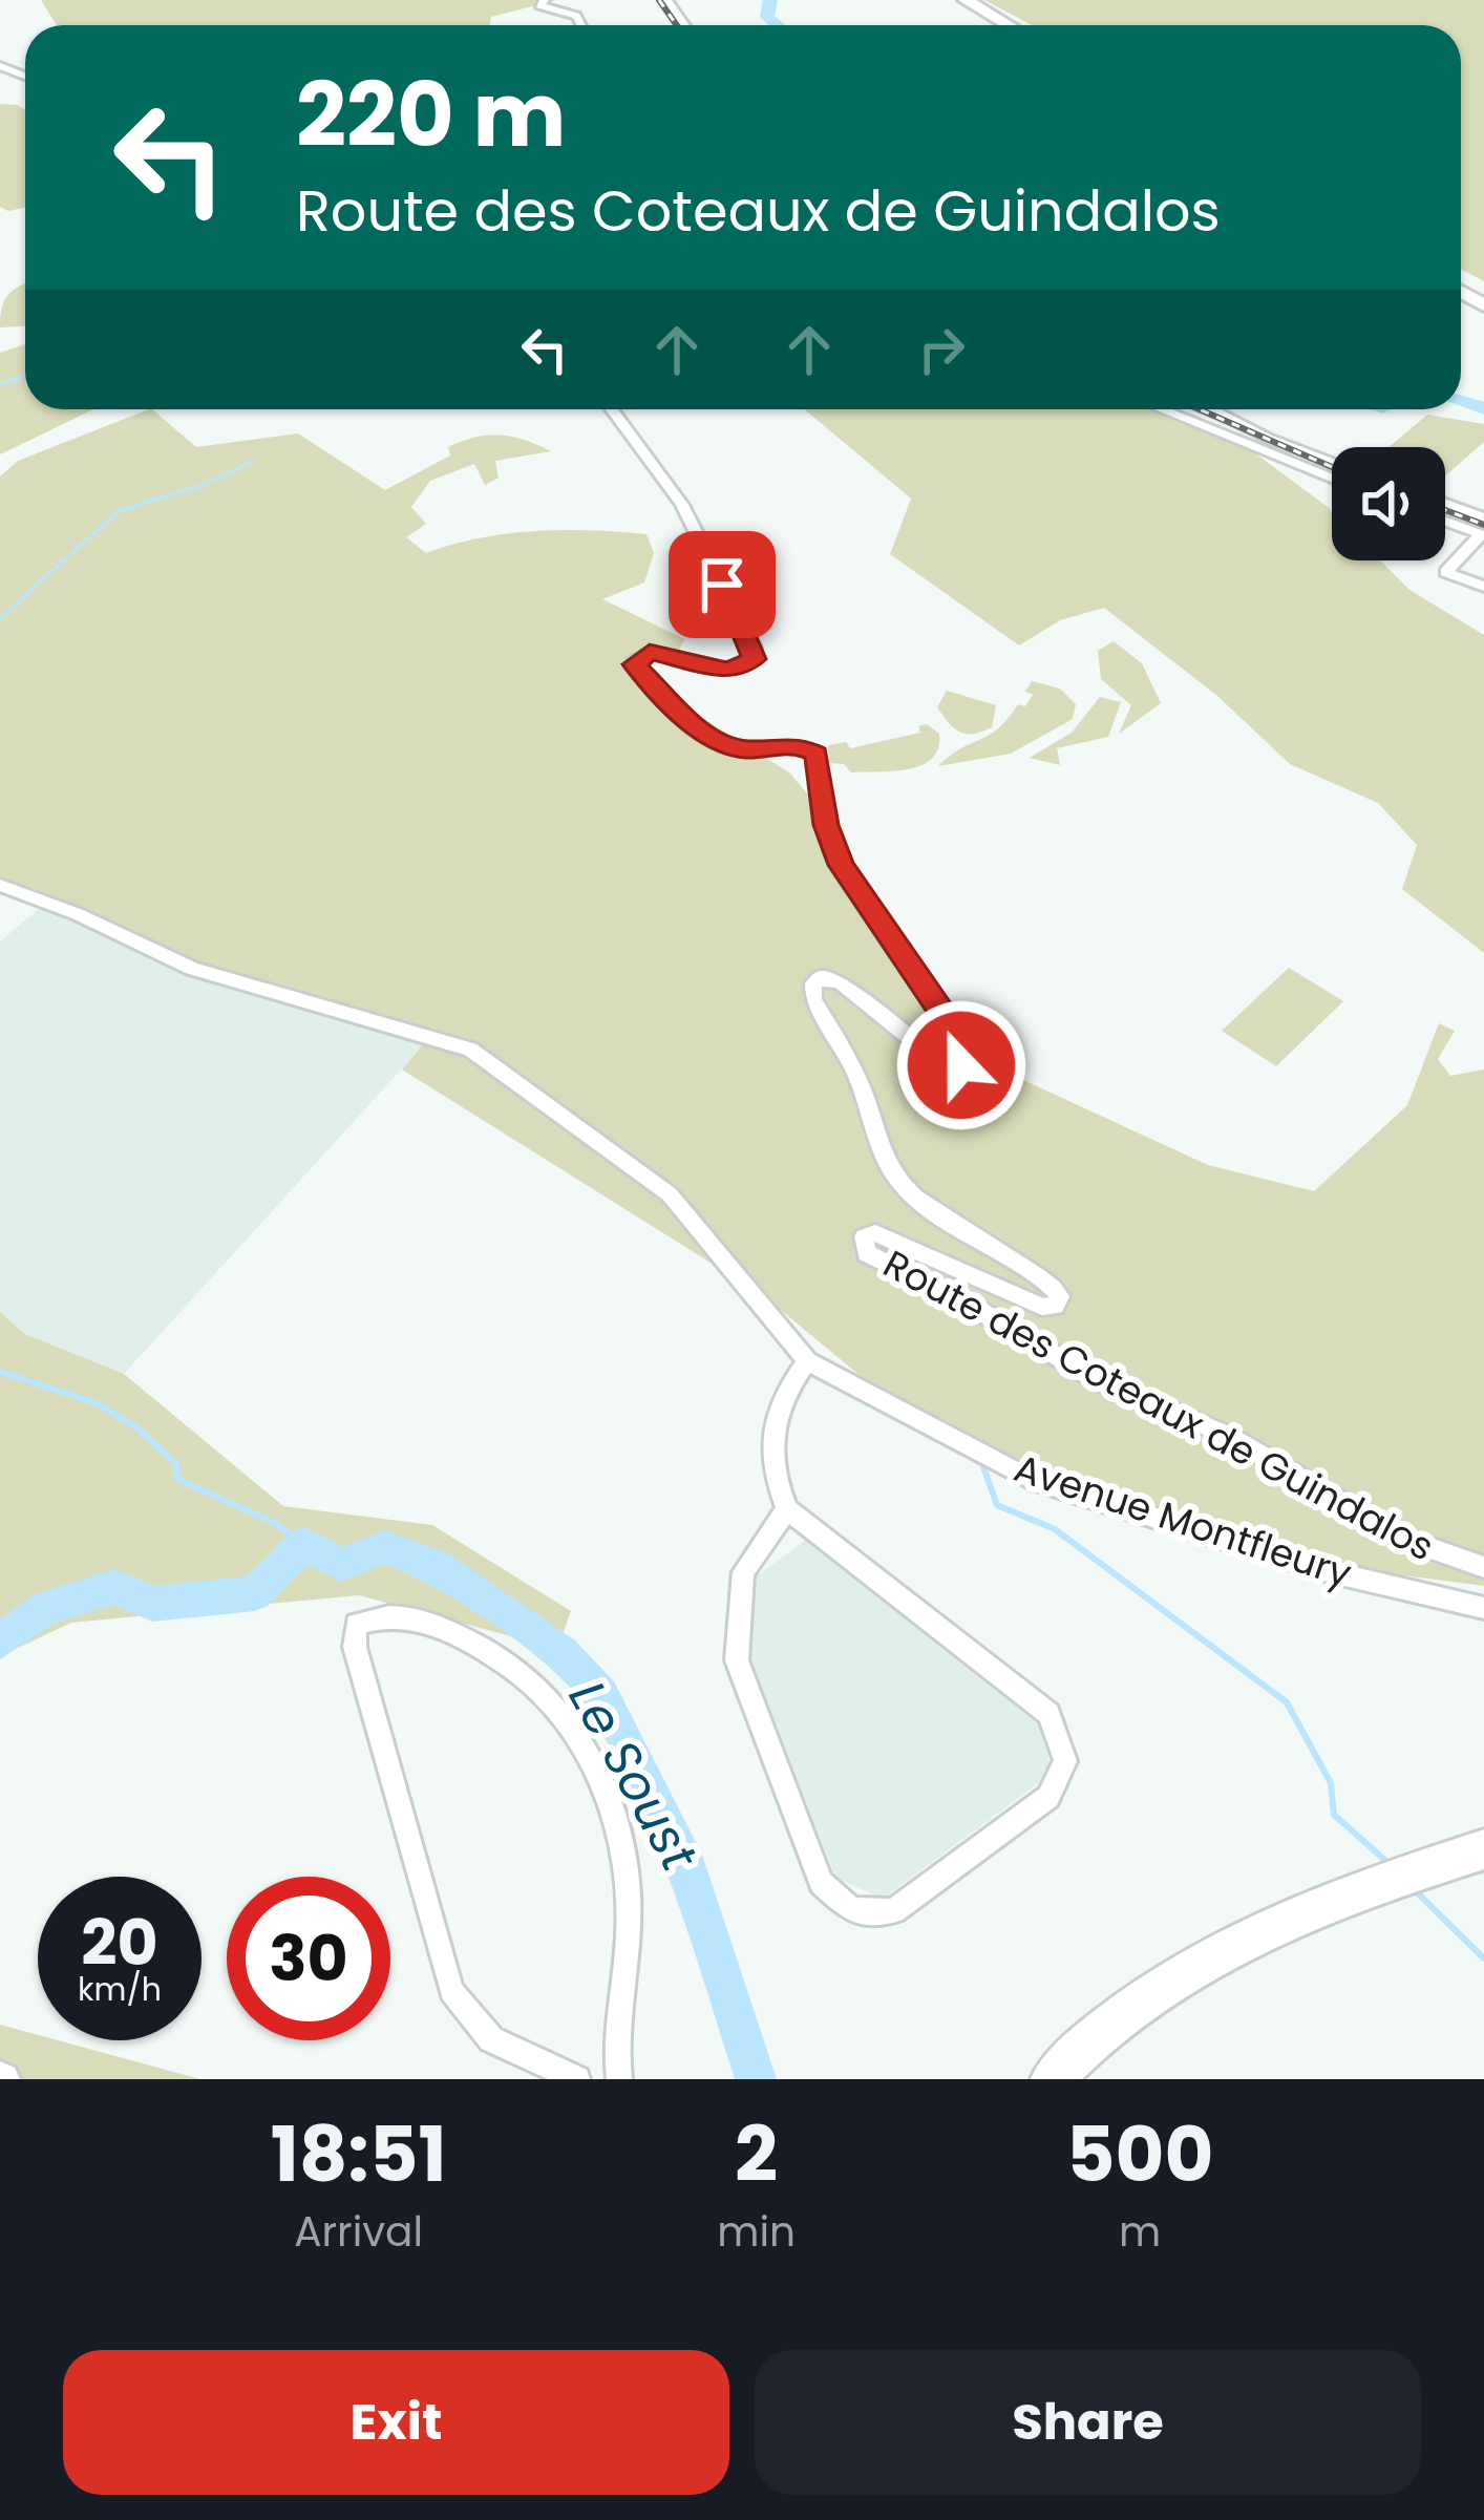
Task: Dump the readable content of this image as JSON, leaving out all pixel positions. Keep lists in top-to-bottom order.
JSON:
{
  "streets": {
    "street": ["Route des Coteaux de Guindalos", "Avenue Montfleury"]
  },
  "water": ["Le Soust"],
  "page": {
    "turn": ["220 m", "Route des Coteaux de Guindalos"],
    "speed": "20 km/h",
    "limit": "30",
    "eta": [
      "18:51",
      "Arrival",
      "2",
      "min",
      "500",
      "m"
    ],
    "buttons": ["Exit", "Share"]
  }
}
